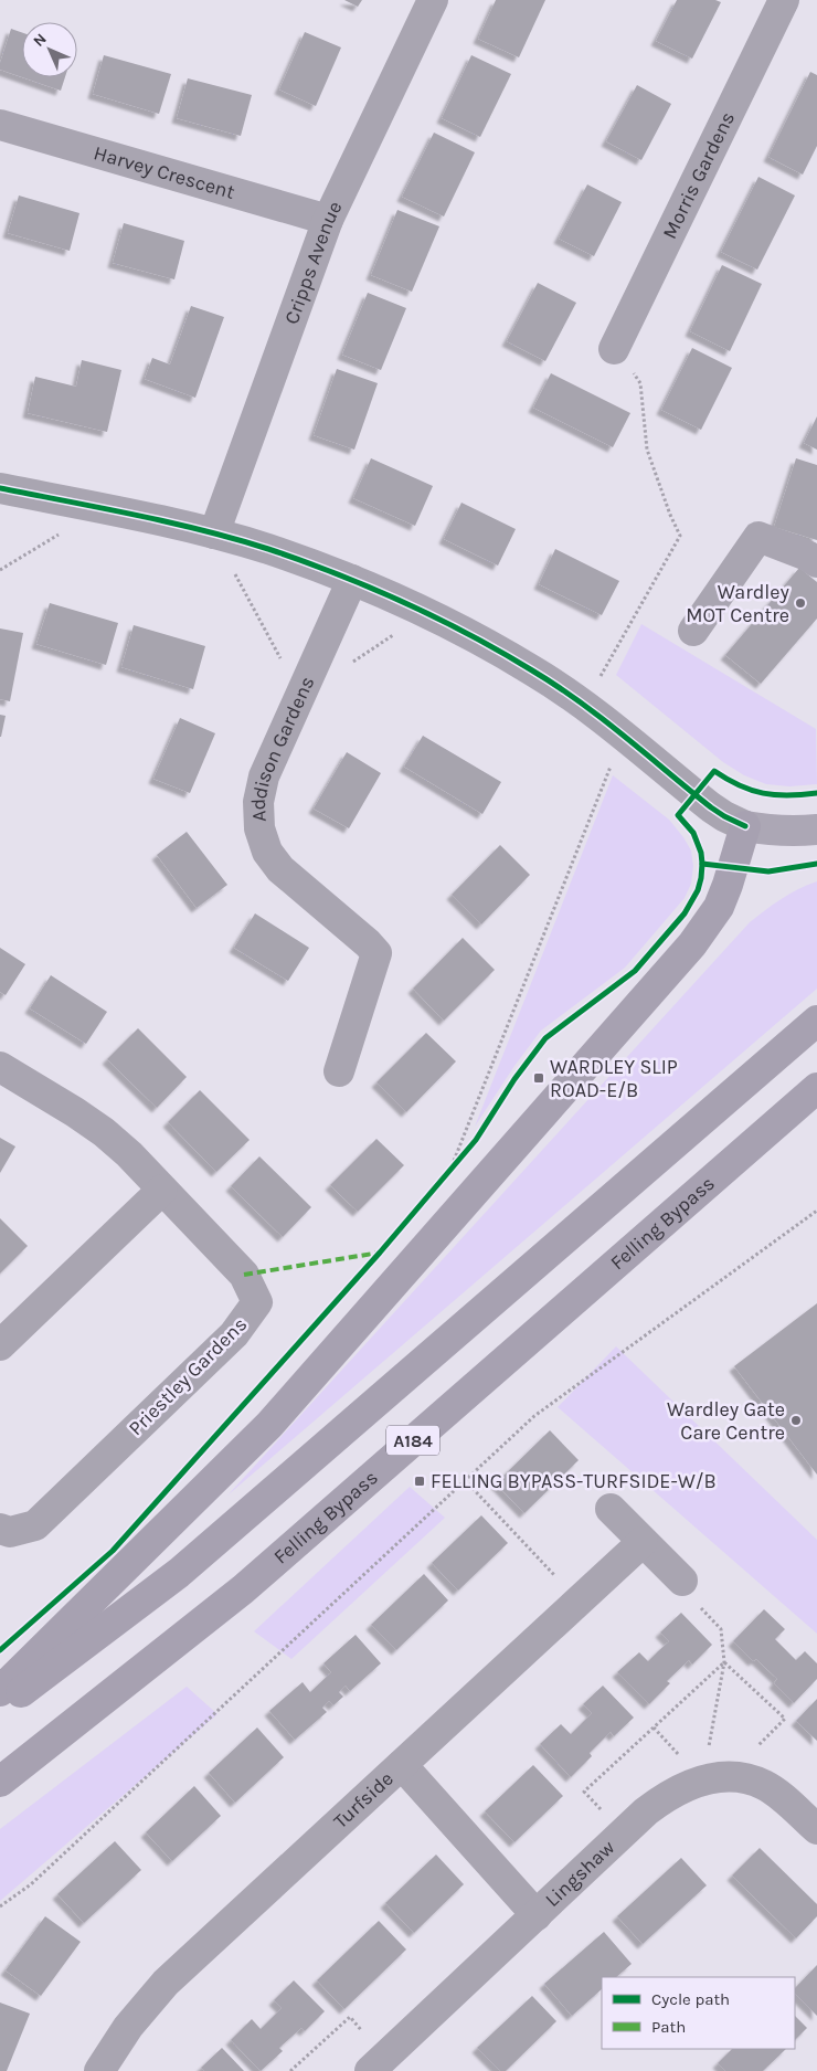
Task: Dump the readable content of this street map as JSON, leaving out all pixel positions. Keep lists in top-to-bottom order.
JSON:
{
  "streets": {
    "highway": ["Felling Bypass", "A184"],
    "street": [
      "Harvey Crescent",
      "Morris Gardens",
      "Cripps Avenue",
      "Addison Gardens",
      "Priestley Gardens",
      "Turfside",
      "Lingshaw"
    ]
  },
  "crossings": [
    ["Harvey Crescent", "Cripps Avenue"]
  ],
  "places": {
    "other": ["Wardley MOT Centre", "Wardley Gate Care Centre"],
    "transit": ["WARDLEY SLIP ROAD-E/B", "FELLING BYPASS-TURFSIDE-W/B"]
  },
  "legend": ["Cycle path", "Path"],
  "north": "top left"
}
